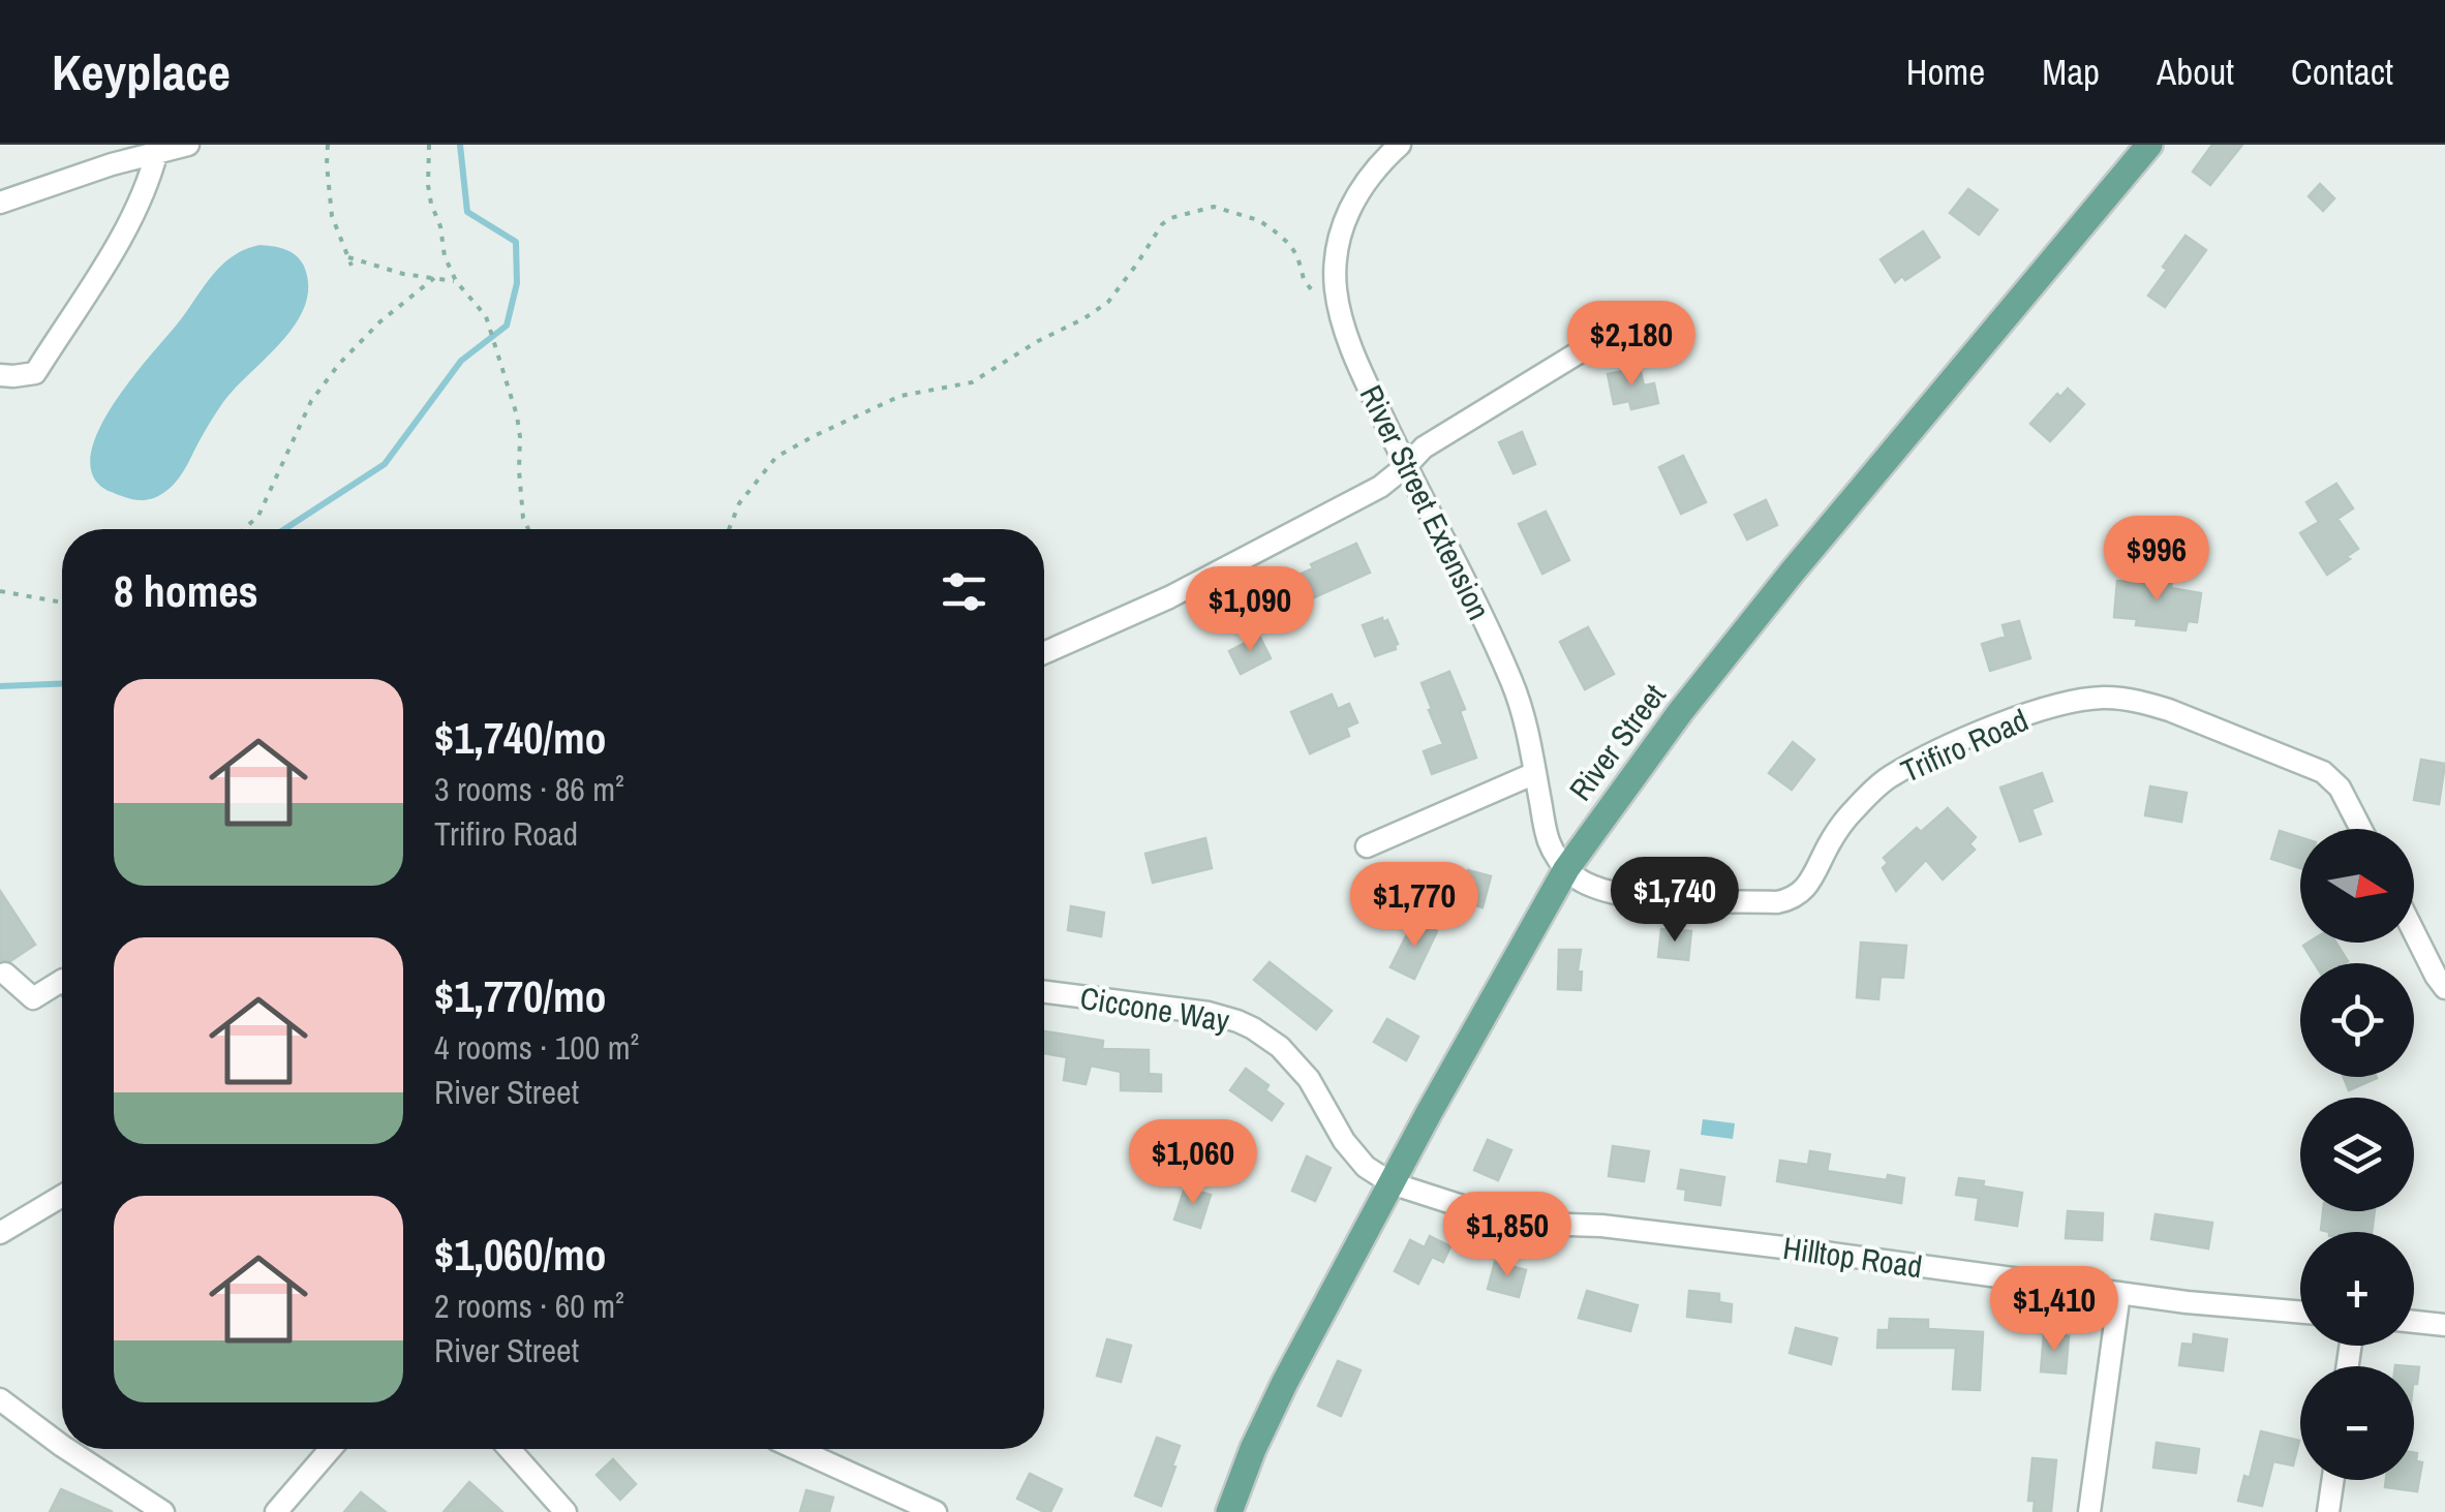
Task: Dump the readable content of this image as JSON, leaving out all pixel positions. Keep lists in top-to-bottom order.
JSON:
{
  "streets": {
    "main road": ["River Street"],
    "street": [
      "River Street Extension",
      "Trifiro Road",
      "Ciccone Way",
      "Hilltop Road"
    ]
  },
  "crossings": [
    ["River Street Extension", "River Street"],
    ["River Street Extension", "Trifiro Road"],
    ["River Street", "Trifiro Road"],
    ["River Street", "Ciccone Way"],
    ["River Street", "Hilltop Road"],
    ["Ciccone Way", "Hilltop Road"]
  ],
  "north": "right",
  "page": {
    "header": "Keyplace",
    "nav": [
      "Home",
      "Map",
      "About",
      "Contact"
    ],
    "price": [
      "$2,180",
      "$996",
      "$1,090",
      "$1,740",
      "$1,770",
      "$1,060",
      "$1,850",
      "$1,410"
    ],
    "heading": "8 homes",
    "list": [
      {
        "name": "$1,740/mo",
        "note": "3 rooms · 86 m² · Trifiro Road"
      },
      {
        "name": "$1,770/mo",
        "note": "4 rooms · 100 m² · River Street"
      },
      {
        "name": "$1,060/mo",
        "note": "2 rooms · 60 m² · River Street"
      }
    ],
    "map_buttons": ["+", "−"]
  }
}
